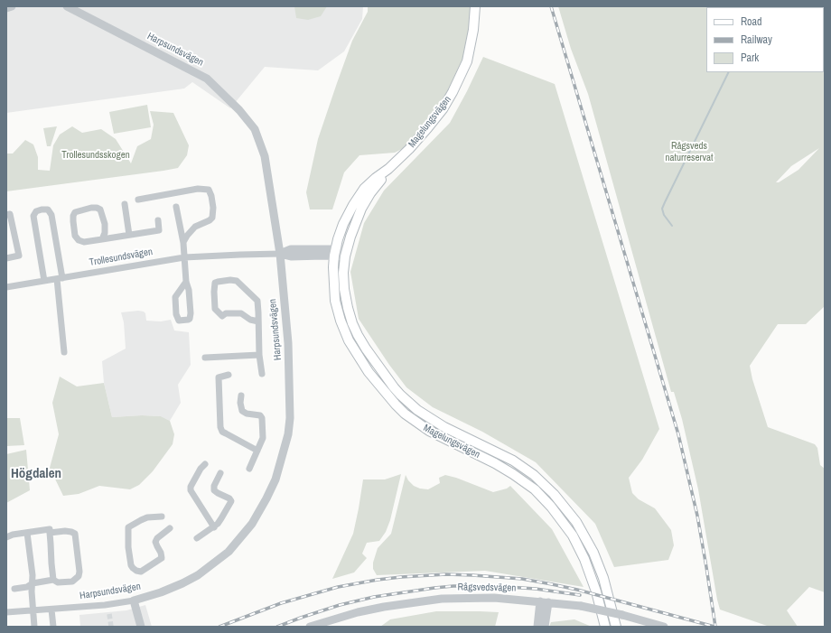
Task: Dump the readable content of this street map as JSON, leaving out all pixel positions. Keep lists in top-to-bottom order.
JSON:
{
  "streets": {
    "main road": ["Magelungsvägen"],
    "street": ["Harpsundsvägen", "Trollesundsvägen", "Rågsvedsvägen"]
  },
  "crossings": [
    ["Harpsundsvägen", "Trollesundsvägen"],
    ["Magelungsvägen", "Trollesundsvägen"]
  ],
  "districts": ["Högdalen"],
  "parks": ["Rågsveds naturreservat", "Trollesundsskogen"],
  "legend": ["Road", "Railway", "Park"]
}
